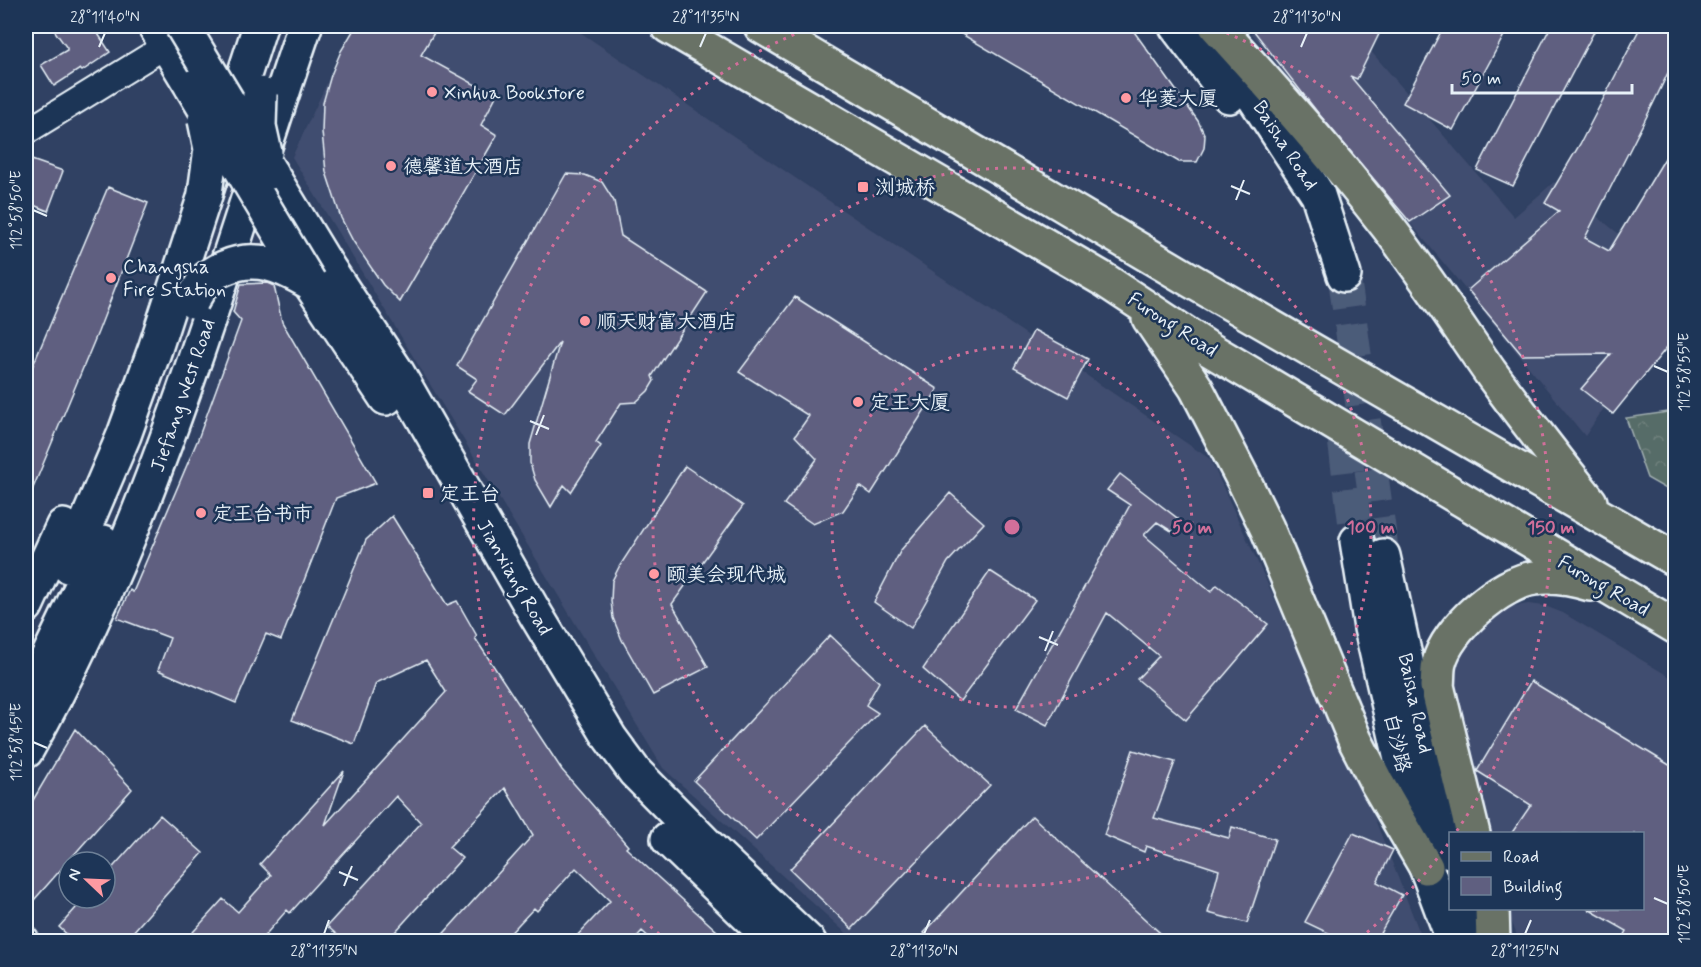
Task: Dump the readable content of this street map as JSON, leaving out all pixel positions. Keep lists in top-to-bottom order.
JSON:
{
  "streets": {
    "main road": [
      "Baisha Road",
      "Furong Road",
      "Jiefang West Road",
      "Jianxiang Road",
      "白沙路"
    ]
  },
  "crossings": [
    ["Jiefang West Road", "Jianxiang Road"]
  ],
  "places": {
    "other": [
      "Xinhua Bookstore",
      "华菱大厦",
      "德馨道大酒店",
      "Changsha Fire Station",
      "顺天财富大酒店",
      "定王大厦",
      "定王台书市",
      "颐美会现代城"
    ],
    "transit": ["浏城桥", "定王台"]
  },
  "legend": ["Road", "Building"],
  "scale_bar": "50 m",
  "north": "top left",
  "coordinates": [
    "28°11'40\"N",
    "28°11'35\"N",
    "28°11'30\"N",
    "112°58'50\"E",
    "112°58'55\"E",
    "112°58'45\"E",
    "28°11'25\"N"
  ],
  "rings": ["50 m", "100 m", "150 m"]
}
